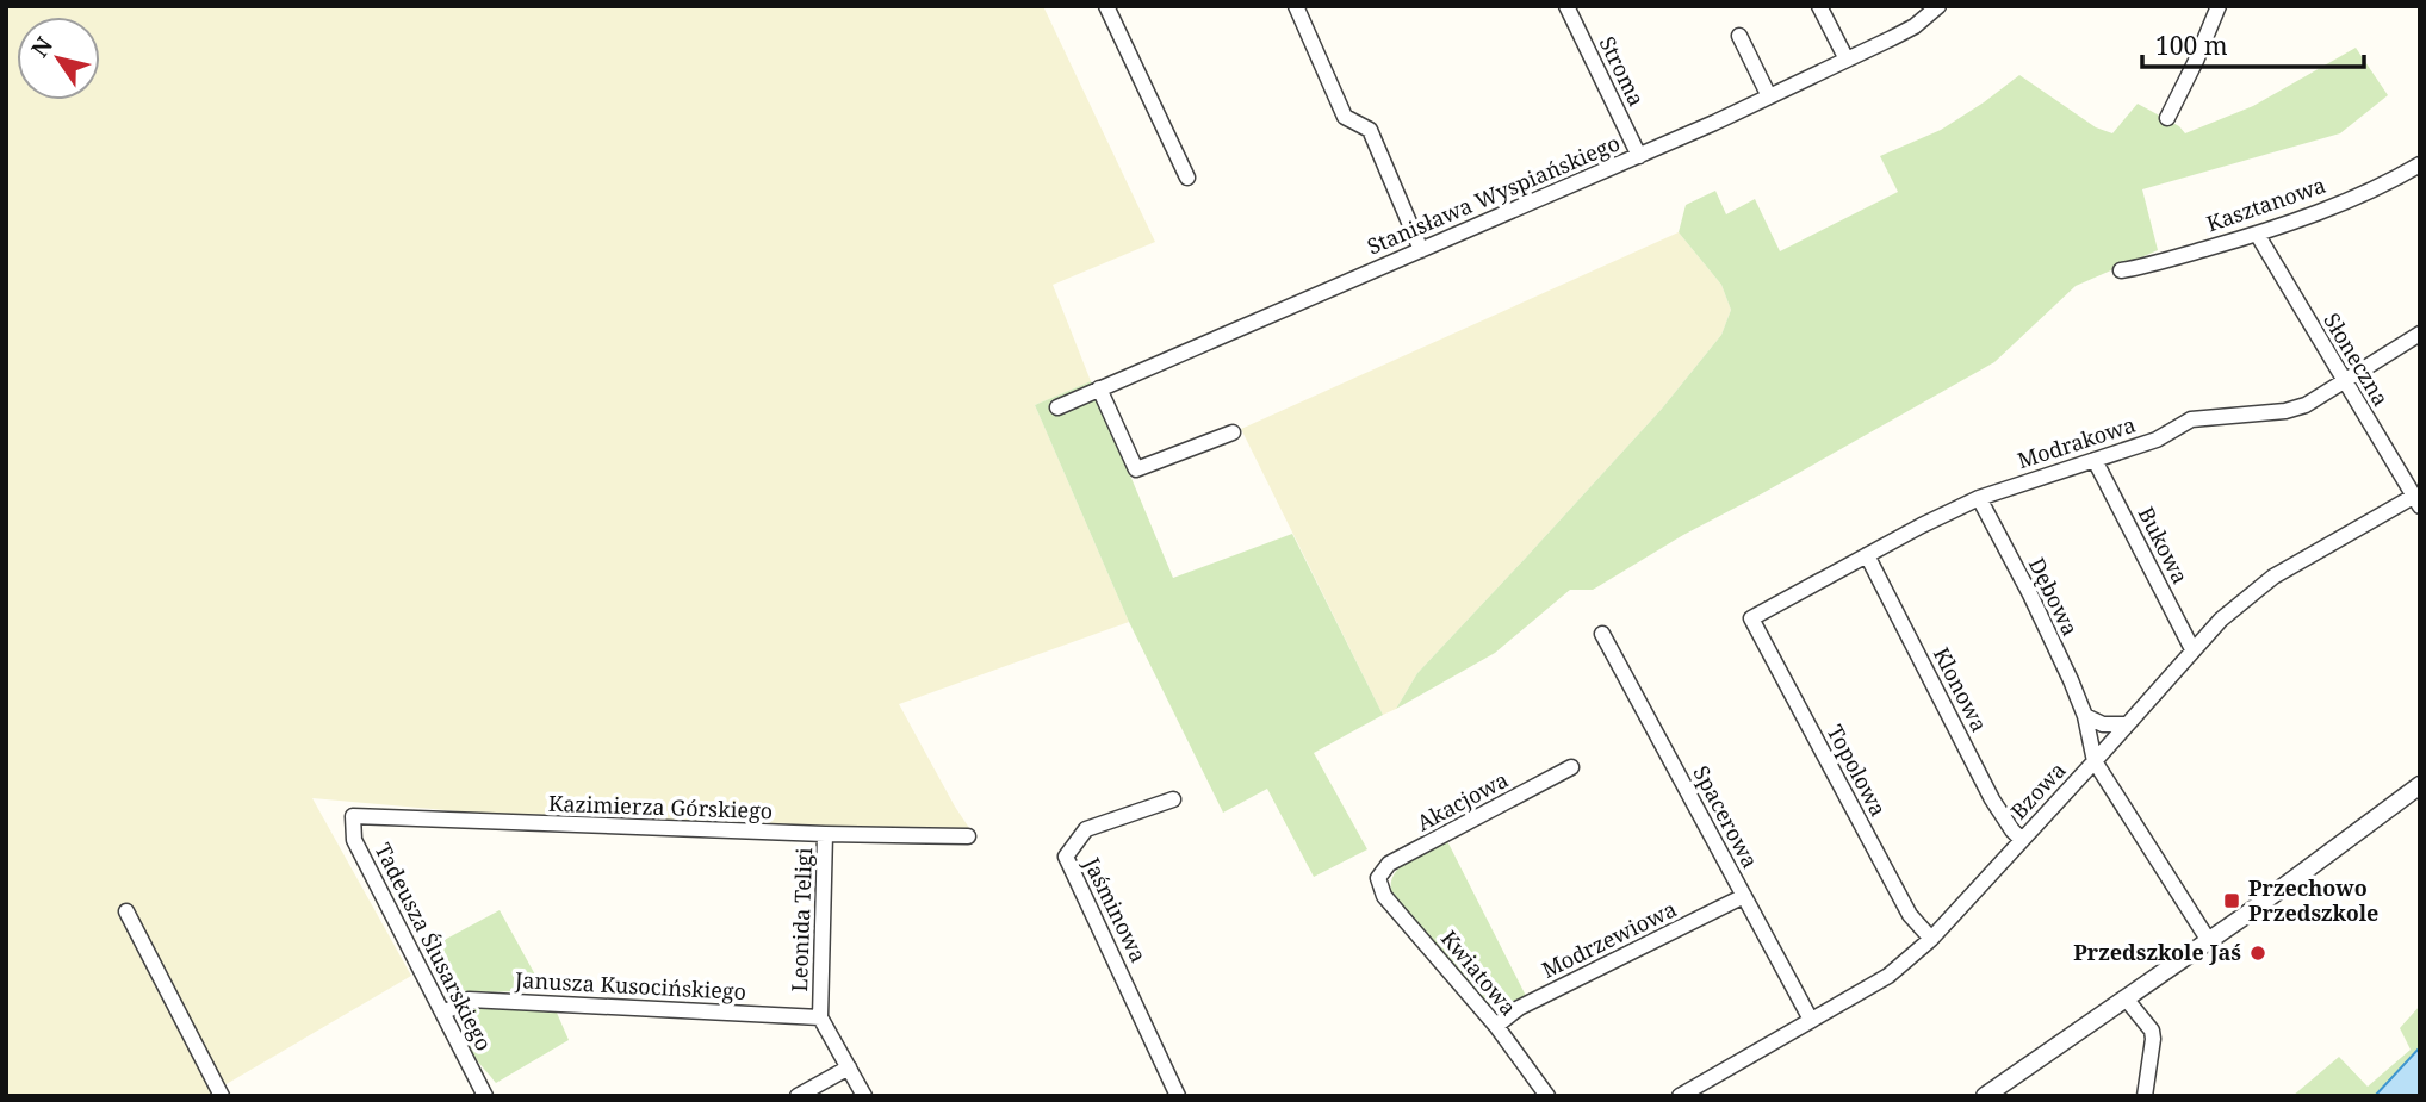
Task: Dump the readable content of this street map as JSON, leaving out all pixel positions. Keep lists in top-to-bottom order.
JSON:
{
  "streets": {
    "street": [
      "Stroma",
      "Stanisława Wyspiańskiego",
      "Kasztanowa",
      "Słoneczna",
      "Modrakowa",
      "Bukowa",
      "Dębowa",
      "Klonowa",
      "Topolowa",
      "Bzowa",
      "Akacjowa",
      "Kazimierza Górskiego",
      "Spacerowa",
      "Jaśminowa",
      "Leonida Teligi",
      "Modrzewiowa",
      "Tadeusza Ślusarskiego",
      "Kwiatowa",
      "Janusza Kusocińskiego"
    ]
  },
  "crossings": [
    ["Stroma", "Stanisława Wyspiańskiego"],
    ["Kasztanowa", "Słoneczna"],
    ["Słoneczna", "Modrakowa"],
    ["Słoneczna", "Bzowa"],
    ["Modrakowa", "Bukowa"],
    ["Modrakowa", "Dębowa"],
    ["Modrakowa", "Klonowa"],
    ["Modrakowa", "Topolowa"],
    ["Bukowa", "Bzowa"],
    ["Dębowa", "Bzowa"],
    ["Klonowa", "Bzowa"],
    ["Topolowa", "Bzowa"],
    ["Bzowa", "Spacerowa"],
    ["Akacjowa", "Kwiatowa"],
    ["Kazimierza Górskiego", "Leonida Teligi"],
    ["Kazimierza Górskiego", "Tadeusza Ślusarskiego"],
    ["Spacerowa", "Modrzewiowa"],
    ["Leonida Teligi", "Janusza Kusocińskiego"],
    ["Modrzewiowa", "Kwiatowa"],
    ["Tadeusza Ślusarskiego", "Janusza Kusocińskiego"]
  ],
  "places": {
    "transit": ["Przechowo Przedszkole"],
    "other": ["Przedszkole Jaś"]
  },
  "scale_bar": "100 m",
  "north": "top left"
}
